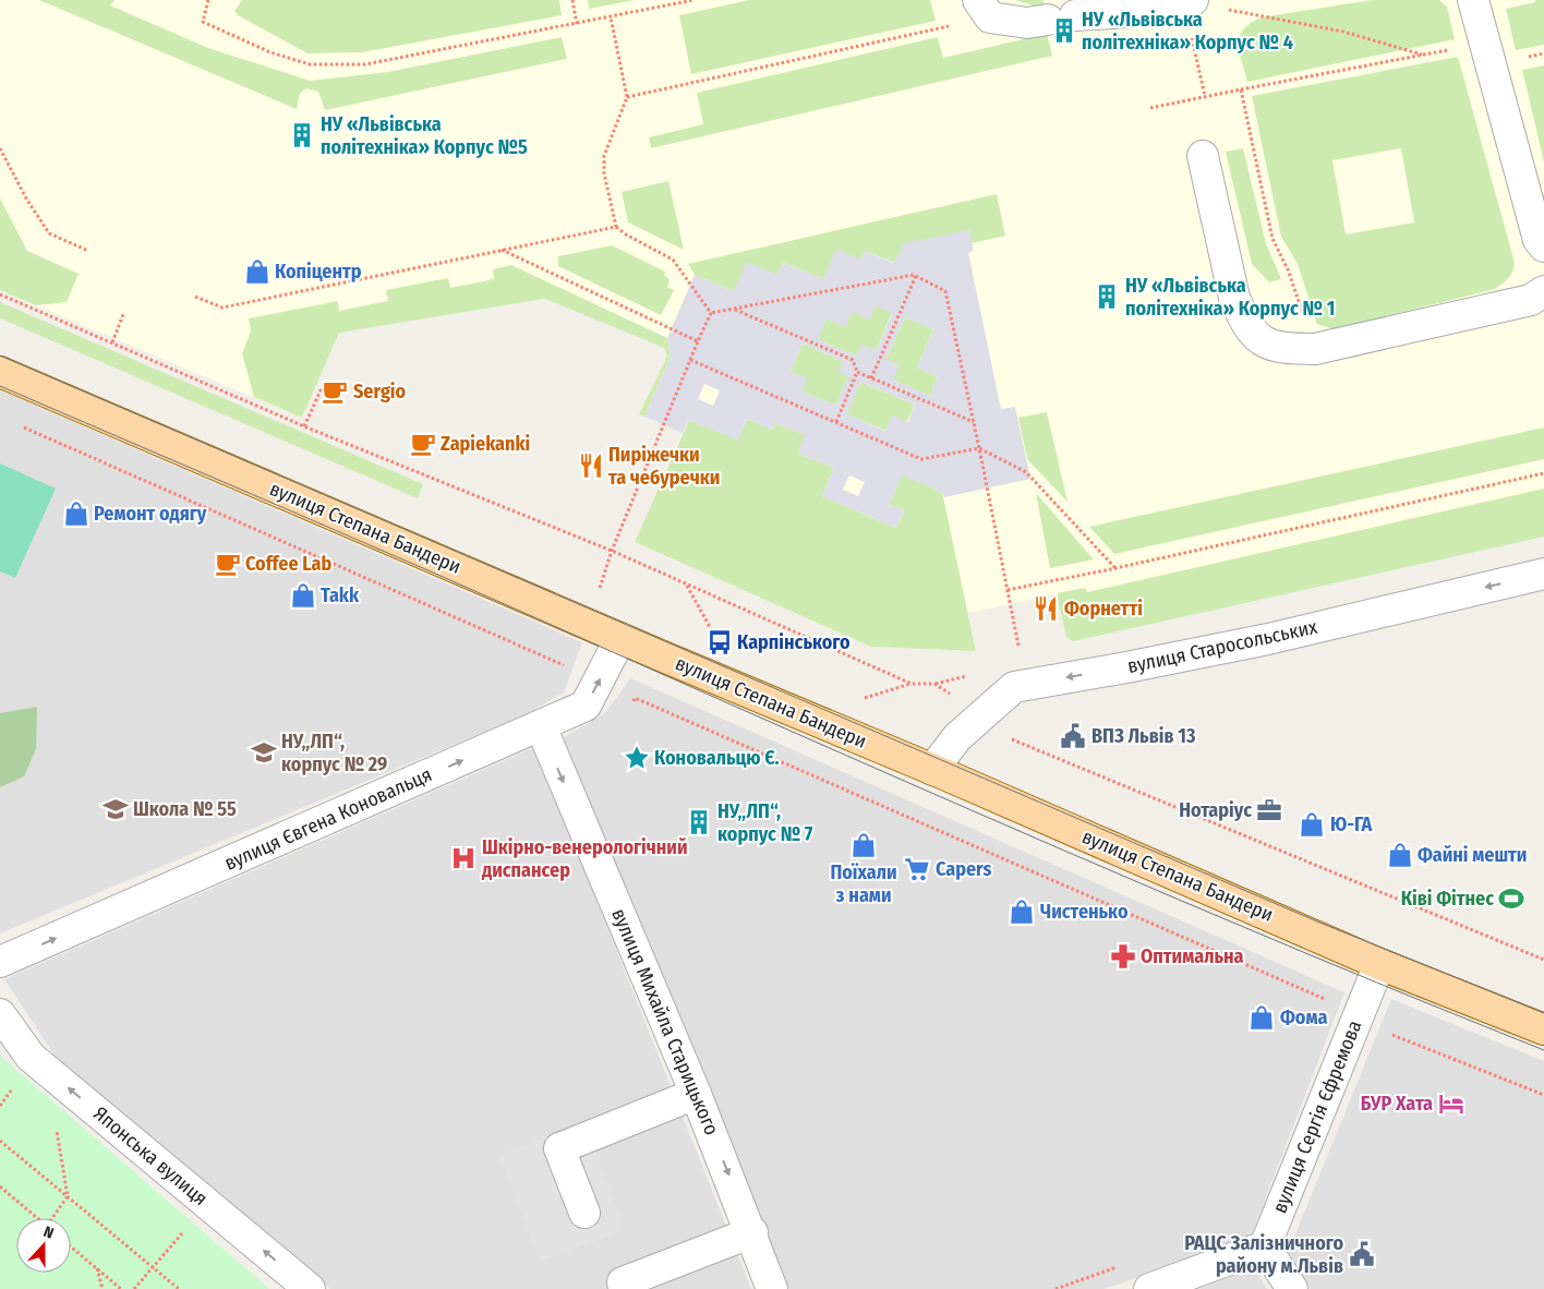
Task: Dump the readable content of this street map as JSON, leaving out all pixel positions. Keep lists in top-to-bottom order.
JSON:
{
  "streets": {
    "main road": ["вулиця Степана Бандери"],
    "street": [
      "вулиця Старосольських",
      "вулиця Євгена Коновальця",
      "вулиця Михайла Старицького",
      "вулиця Сергія Єфремова",
      "Японська вулиця"
    ]
  },
  "crossings": [
    ["вулиця Степана Бандери", "вулиця Старосольських"],
    ["вулиця Степана Бандери", "вулиця Євгена Коновальця"],
    ["вулиця Степана Бандери", "вулиця Сергія Єфремова"],
    ["вулиця Євгена Коновальця", "вулиця Михайла Старицького"]
  ],
  "one_way": [
    "вулиця Старосольських",
    "вулиця Євгена Коновальця",
    "вулиця Михайла Старицького",
    "Японська вулиця"
  ],
  "places": {
    "building": [
      "НУ «Львівська політехніка» Корпус № 4",
      "НУ «Львівська політехніка» Корпус №5",
      "НУ «Львівська політехніка» Корпус № 1",
      "НУ„ЛП“, корпус № 7"
    ],
    "shop": [
      "Копіцентр",
      "Ремонт одягу",
      "Takk",
      "Ю-ГА",
      "Поїхали з нами",
      "Файні мешти",
      "Чистенько",
      "Фома"
    ],
    "cafe": ["Sergio", "Zapiekanki", "Coffee Lab"],
    "restaurant": ["Пиріжечки та чебуречки", "Форнетті"],
    "bus stop": ["Карпінського"],
    "public building": ["ВПЗ Львів 13", "РАЦС Залізничного району м.Львів"],
    "school or university": ["НУ„ЛП“, корпус № 29", "Школа № 55"],
    "place": ["Коновальцю Є."],
    "office": ["Нотаріус"],
    "hospital": ["Шкірно-венерологічний диспансер"],
    "supermarket": ["Capers"],
    "sports": ["Ківі Фітнес"],
    "pharmacy": ["Оптимальна"],
    "hotel": ["БУР Хата"]
  },
  "north": "top"
}
